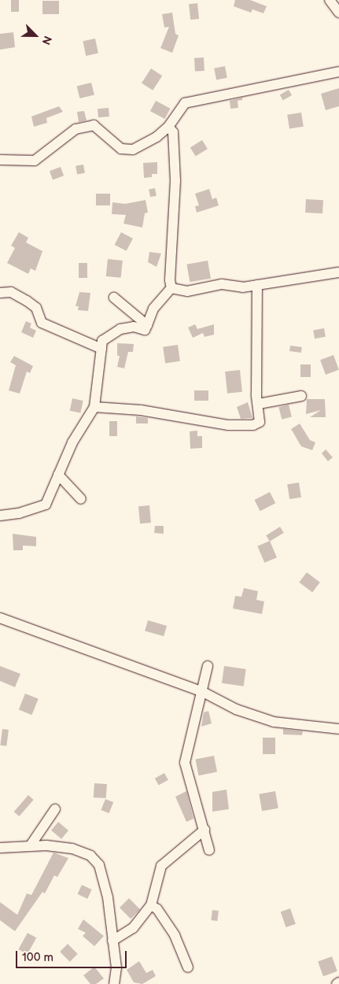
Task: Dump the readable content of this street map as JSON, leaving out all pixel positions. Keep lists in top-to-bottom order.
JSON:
{
  "scale_bar": "100 m",
  "north": "bottom right"
}
